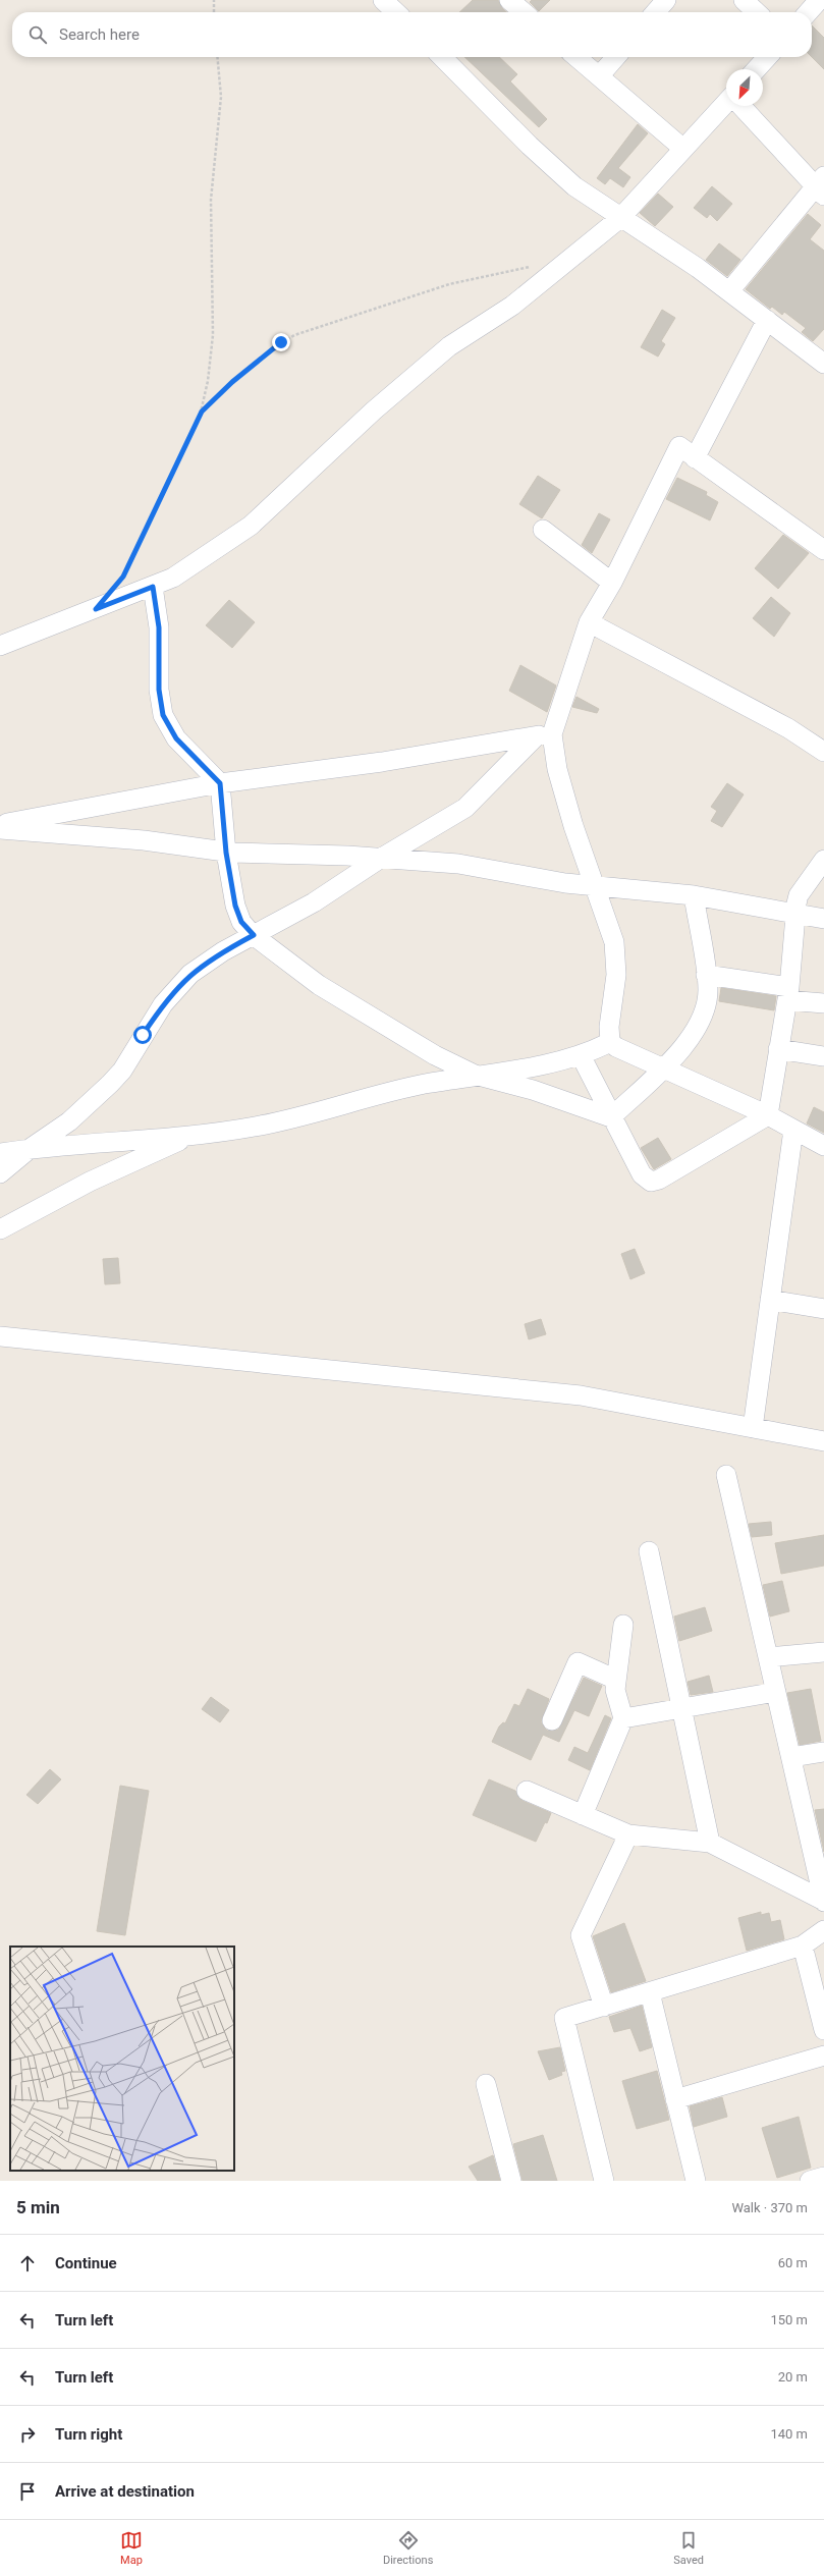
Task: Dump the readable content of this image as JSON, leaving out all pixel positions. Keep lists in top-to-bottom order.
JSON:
{
  "north": "bottom left",
  "page": {
    "search": "Search here",
    "heading": ["5 min", "Walk · 370 m"],
    "list": [
      ["Continue", "60 m"],
      ["Turn left", "150 m"],
      ["Turn left", "20 m"],
      ["Turn right", "140 m"],
      "Arrive at destination"
    ],
    "nav": ["Map", "Directions", "Saved"]
  }
}
